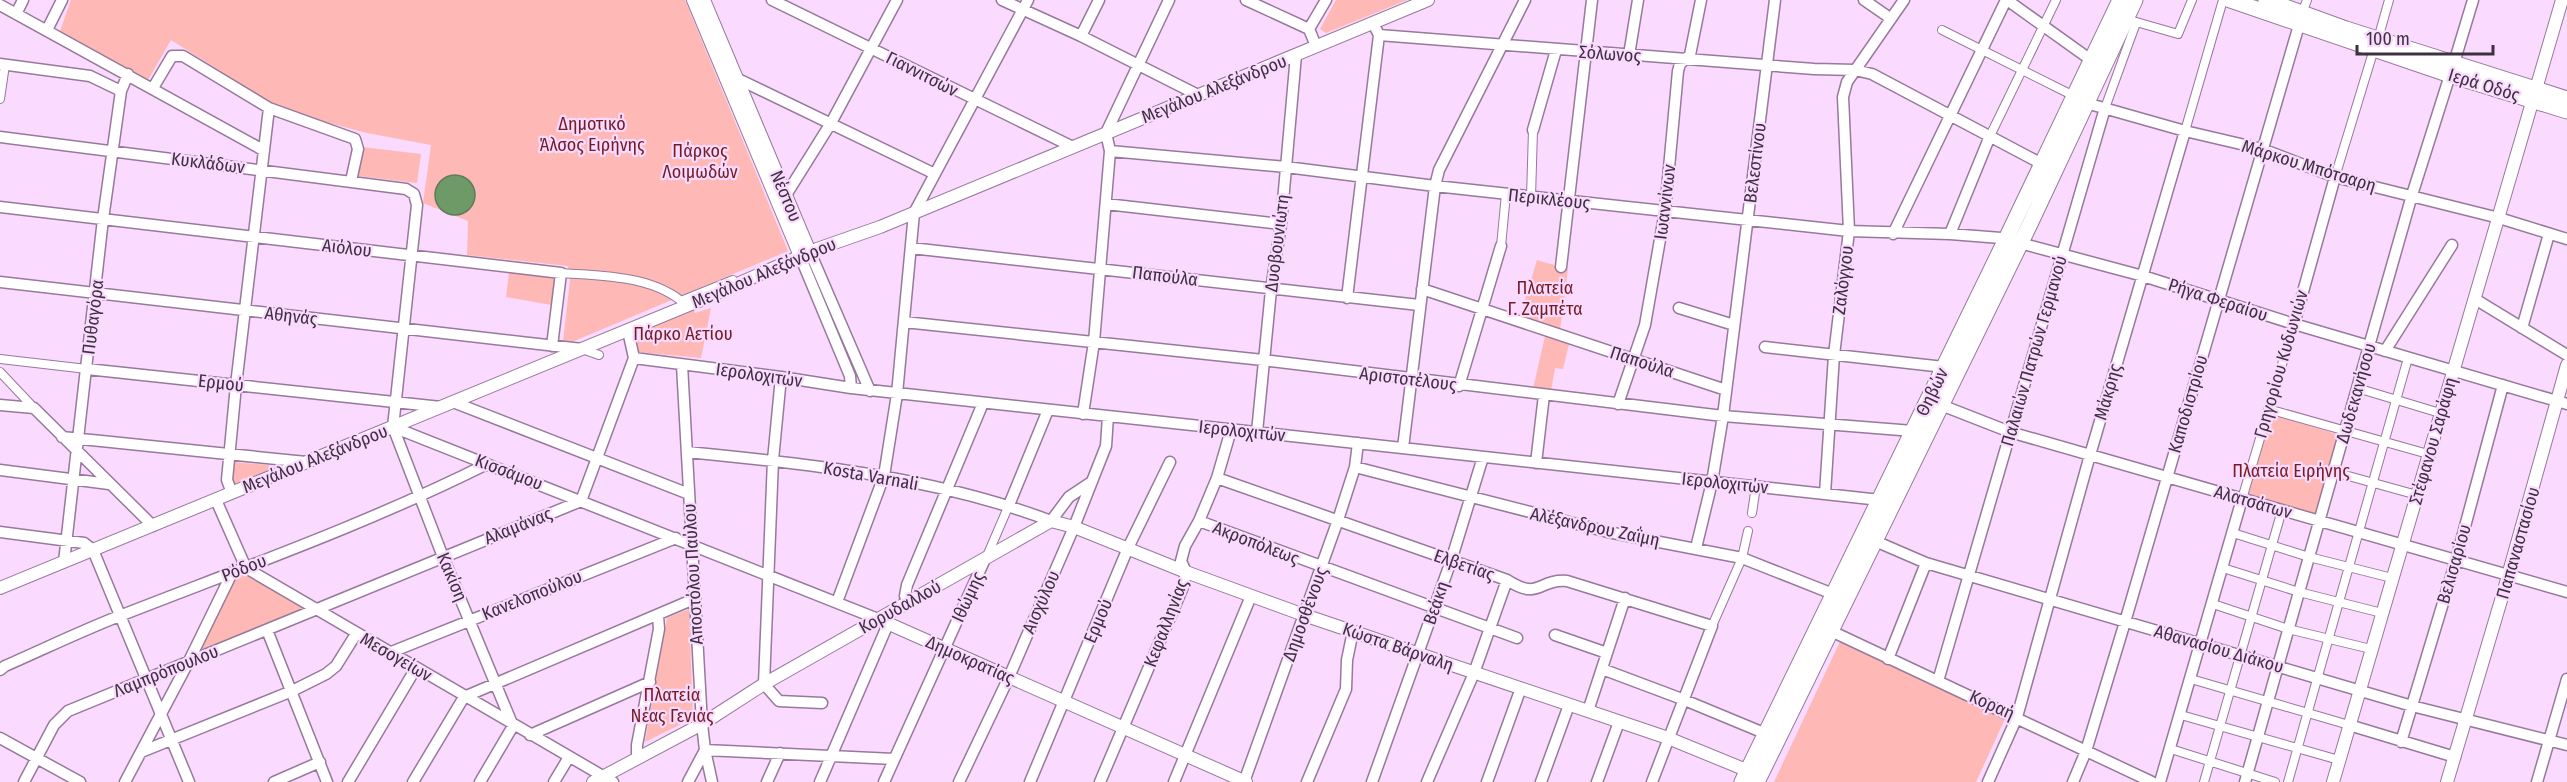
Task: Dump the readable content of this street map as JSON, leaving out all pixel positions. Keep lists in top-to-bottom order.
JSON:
{
  "streets": {
    "main road": ["Ιερά Οδός", "Θηβών"],
    "street": [
      "Σόλωνος",
      "Γιαννιτσών",
      "Μεγάλου Αλεξάνδρου",
      "Κυκλάδων",
      "Βελεστίνου",
      "Μάρκου Μπότσαρη",
      "Νέστου",
      "Περικλέους",
      "Ιωαννίνων",
      "Δυοβουνιώτη",
      "Αιόλου",
      "Παπούλα",
      "Ζαλόγγου",
      "Ρήγα Φεραίου",
      "Αθηνάς",
      "Πυθαγόρα",
      "Παλαιών Πατρών Γερμανού",
      "Γρηγορίου Κυδωνιών",
      "Ιερολοχιτών",
      "Αριστοτέλους",
      "Ερμού",
      "Μάκρης",
      "Δωδεκανήσου",
      "Καποδιστρίου",
      "Στέφανου Σαράφη",
      "Κισσάμου",
      "Kosta Varnali",
      "Αλατσάτων",
      "Αλαμάνας",
      "Αλέξανδρου Ζαΐμη",
      "Ακροπόλεως",
      "Παπαναστασίου",
      "Βελισαρίου",
      "Ελβετίας",
      "Ρόδου",
      "Αποστόλου Παύλου",
      "Κακίση",
      "Κανελοπούλου",
      "Ιθώμης",
      "Αισχύλου",
      "Βεάκη",
      "Κορυδαλλού",
      "Δημοσθένους",
      "Κεφαλληνίας",
      "Κώστα Βάρναλη",
      "Αθανασίου Διάκου",
      "Μεσογείων",
      "Δημοκρατίας",
      "Λαμπρόπουλου",
      "Κοραή"
    ]
  },
  "crossings": [
    ["Σόλωνος", "Βελεστίνου"],
    ["Σόλωνος", "Ιωαννίνων"],
    ["Σόλωνος", "Ζαλόγγου"],
    ["Σόλωνος", "Θηβών"],
    ["Γιαννιτσών", "Μεγάλου Αλεξάνδρου"],
    ["Ιερά Οδός", "Γρηγορίου Κυδωνιών"],
    ["Ιερά Οδός", "Δωδεκανήσου"],
    ["Ιερά Οδός", "Καποδιστρίου"],
    ["Ιερά Οδός", "Στέφανου Σαράφη"],
    ["Μεγάλου Αλεξάνδρου", "Νέστου"],
    ["Μεγάλου Αλεξάνδρου", "Δυοβουνιώτη"],
    ["Μεγάλου Αλεξάνδρου", "Αιόλου"],
    ["Μεγάλου Αλεξάνδρου", "Αθηνάς"],
    ["Μεγάλου Αλεξάνδρου", "Πυθαγόρα"],
    ["Μεγάλου Αλεξάνδρου", "Ερμού"],
    ["Μεγάλου Αλεξάνδρου", "Κισσάμου"],
    ["Μεγάλου Αλεξάνδρου", "Κακίση"],
    ["Κυκλάδων", "Αιόλου"],
    ["Κυκλάδων", "Πυθαγόρα"],
    ["Βελεστίνου", "Περικλέους"],
    ["Βελεστίνου", "Παπούλα"],
    ["Βελεστίνου", "Ιερολοχιτών"],
    ["Βελεστίνου", "Αριστοτέλους"],
    ["Βελεστίνου", "Αλέξανδρου Ζαΐμη"],
    ["Μάρκου Μπότσαρη", "Παλαιών Πατρών Γερμανού"],
    ["Μάρκου Μπότσαρη", "Γρηγορίου Κυδωνιών"],
    ["Μάρκου Μπότσαρη", "Θηβών"],
    ["Μάρκου Μπότσαρη", "Μάκρης"],
    ["Μάρκου Μπότσαρη", "Δωδεκανήσου"],
    ["Μάρκου Μπότσαρη", "Καποδιστρίου"],
    ["Μάρκου Μπότσαρη", "Στέφανου Σαράφη"],
    ["Νέστου", "Ιερολοχιτών"],
    ["Περικλέους", "Ιωαννίνων"],
    ["Περικλέους", "Δυοβουνιώτη"],
    ["Περικλέους", "Ζαλόγγου"],
    ["Περικλέους", "Ρήγα Φεραίου"],
    ["Περικλέους", "Θηβών"],
    ["Ιωαννίνων", "Παπούλα"],
    ["Ιωαννίνων", "Αριστοτέλους"],
    ["Δυοβουνιώτη", "Παπούλα"],
    ["Δυοβουνιώτη", "Ιερολοχιτών"],
    ["Δυοβουνιώτη", "Αριστοτέλους"],
    ["Αιόλου", "Πυθαγόρα"],
    ["Ζαλόγγου", "Ιερολοχιτών"],
    ["Ζαλόγγου", "Αριστοτέλους"],
    ["Ρήγα Φεραίου", "Παλαιών Πατρών Γερμανού"],
    ["Ρήγα Φεραίου", "Γρηγορίου Κυδωνιών"],
    ["Ρήγα Φεραίου", "Θηβών"],
    ["Ρήγα Φεραίου", "Μάκρης"],
    ["Ρήγα Φεραίου", "Δωδεκανήσου"],
    ["Ρήγα Φεραίου", "Καποδιστρίου"],
    ["Ρήγα Φεραίου", "Στέφανου Σαράφη"],
    ["Ρήγα Φεραίου", "Παπαναστασίου"],
    ["Ρήγα Φεραίου", "Βελισαρίου"],
    ["Αθηνάς", "Πυθαγόρα"],
    ["Πυθαγόρα", "Ερμού"],
    ["Παλαιών Πατρών Γερμανού", "Θηβών"],
    ["Παλαιών Πατρών Γερμανού", "Αλατσάτων"],
    ["Παλαιών Πατρών Γερμανού", "Αθανασίου Διάκου"],
    ["Παλαιών Πατρών Γερμανού", "Κοραή"],
    ["Γρηγορίου Κυδωνιών", "Αλατσάτων"],
    ["Γρηγορίου Κυδωνιών", "Αθανασίου Διάκου"],
    ["Ιερολοχιτών", "Θηβών"],
    ["Ιερολοχιτών", "Αποστόλου Παύλου"],
    ["Ιερολοχιτών", "Ιθώμης"],
    ["Ιερολοχιτών", "Αισχύλου"],
    ["Ιερολοχιτών", "Βεάκη"],
    ["Ιερολοχιτών", "Δημοσθένους"],
    ["Ιερολοχιτών", "Κεφαλληνίας"],
    ["Αριστοτέλους", "Θηβών"],
    ["Ερμού", "Αποστόλου Παύλου"],
    ["Ερμού", "Κώστα Βάρναλη"],
    ["Ερμού", "Δημοκρατίας"],
    ["Θηβών", "Αλατσάτων"],
    ["Θηβών", "Αλέξανδρου Ζαΐμη"],
    ["Θηβών", "Κώστα Βάρναλη"],
    ["Θηβών", "Αθανασίου Διάκου"],
    ["Θηβών", "Κοραή"],
    ["Μάκρης", "Αλατσάτων"],
    ["Μάκρης", "Αθανασίου Διάκου"],
    ["Μάκρης", "Κοραή"],
    ["Δωδεκανήσου", "Αλατσάτων"],
    ["Δωδεκανήσου", "Αθανασίου Διάκου"],
    ["Καποδιστρίου", "Αλατσάτων"],
    ["Καποδιστρίου", "Αθανασίου Διάκου"],
    ["Καποδιστρίου", "Κοραή"],
    ["Στέφανου Σαράφη", "Αλατσάτων"],
    ["Στέφανου Σαράφη", "Αθανασίου Διάκου"],
    ["Κισσάμου", "Αλαμάνας"],
    ["Κισσάμου", "Ρόδου"],
    ["Κισσάμου", "Αποστόλου Παύλου"],
    ["Κισσάμου", "Κακίση"],
    ["Κισσάμου", "Κανελοπούλου"],
    ["Κισσάμου", "Δημοκρατίας"],
    ["Kosta Varnali", "Αποστόλου Παύλου"],
    ["Kosta Varnali", "Ιθώμης"],
    ["Kosta Varnali", "Κορυδαλλού"],
    ["Kosta Varnali", "Κώστα Βάρναλη"],
    ["Αλατσάτων", "Παπαναστασίου"],
    ["Αλατσάτων", "Βελισαρίου"],
    ["Αλαμάνας", "Κακίση"],
    ["Αλαμάνας", "Μεσογείων"],
    ["Αλαμάνας", "Λαμπρόπουλου"],
    ["Αλέξανδρου Ζαΐμη", "Βεάκη"],
    ["Αλέξανδρου Ζαΐμη", "Δημοσθένους"],
    ["Ακροπόλεως", "Βεάκη"],
    ["Ακροπόλεως", "Δημοσθένους"],
    ["Ακροπόλεως", "Κεφαλληνίας"],
    ["Παπαναστασίου", "Αθανασίου Διάκου"],
    ["Βελισαρίου", "Αθανασίου Διάκου"],
    ["Ελβετίας", "Βεάκη"],
    ["Ελβετίας", "Δημοσθένους"],
    ["Ελβετίας", "Κεφαλληνίας"],
    ["Ρόδου", "Κακίση"],
    ["Ρόδου", "Μεσογείων"],
    ["Αποστόλου Παύλου", "Κορυδαλλού"],
    ["Αποστόλου Παύλου", "Δημοκρατίας"],
    ["Κακίση", "Κανελοπούλου"],
    ["Κακίση", "Μεσογείων"],
    ["Κανελοπούλου", "Μεσογείων"],
    ["Ιθώμης", "Κορυδαλλού"],
    ["Ιθώμης", "Δημοκρατίας"],
    ["Αισχύλου", "Κορυδαλλού"],
    ["Αισχύλου", "Κώστα Βάρναλη"],
    ["Αισχύλου", "Δημοκρατίας"],
    ["Βεάκη", "Κώστα Βάρναλη"],
    ["Κορυδαλλού", "Κώστα Βάρναλη"],
    ["Κορυδαλλού", "Μεσογείων"],
    ["Κορυδαλλού", "Δημοκρατίας"],
    ["Δημοσθένους", "Κώστα Βάρναλη"],
    ["Δημοσθένους", "Δημοκρατίας"],
    ["Κεφαλληνίας", "Κώστα Βάρναλη"],
    ["Κεφαλληνίας", "Δημοκρατίας"],
    ["Μεσογείων", "Λαμπρόπουλου"]
  ],
  "parks": [
    "Δημοτικό Άλσος Ειρήνης",
    "Πάρκος Λοιμωδών",
    "Πλατεία Γ. Ζαμπέτα",
    "Πάρκο Αετίου",
    "Πλατεία Ειρήνης",
    "Πλατεία Νέας Γενιάς"
  ],
  "scale_bar": "100 m"
}
